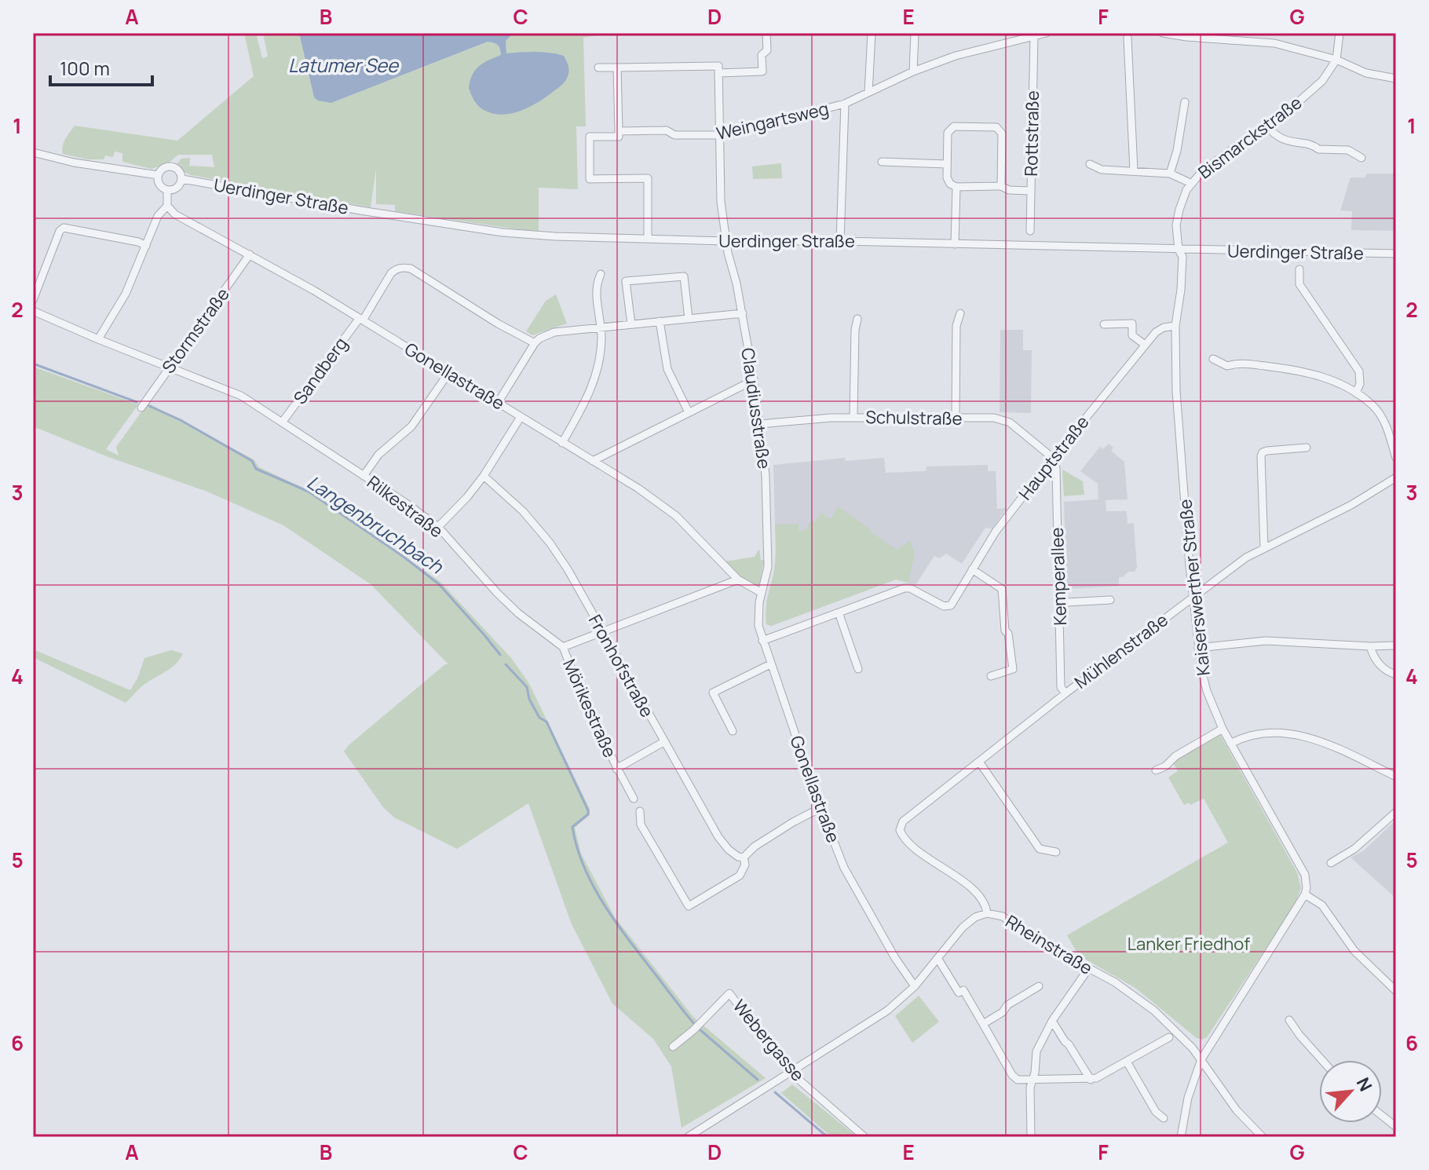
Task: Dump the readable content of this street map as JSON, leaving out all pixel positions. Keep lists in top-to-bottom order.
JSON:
{
  "streets": {
    "street": [
      "Weingartsweg",
      "Rottstraße",
      "Bismarckstraße",
      "Uerdinger Straße",
      "Stormstraße",
      "Sandberg",
      "Gonellastraße",
      "Claudiusstraße",
      "Schulstraße",
      "Hauptstraße",
      "Rilkestraße",
      "Kemperallee",
      "Kaiserswerther Straße",
      "Mühlenstraße",
      "Fronhofstraße",
      "Mörikestraße",
      "Rheinstraße",
      "Webergasse"
    ]
  },
  "crossings": [
    ["Weingartsweg", "Rottstraße"],
    ["Weingartsweg", "Uerdinger Straße"],
    ["Weingartsweg", "Claudiusstraße"],
    ["Bismarckstraße", "Uerdinger Straße"],
    ["Bismarckstraße", "Kaiserswerther Straße"],
    ["Uerdinger Straße", "Claudiusstraße"],
    ["Uerdinger Straße", "Kaiserswerther Straße"],
    ["Stormstraße", "Gonellastraße"],
    ["Stormstraße", "Rilkestraße"],
    ["Sandberg", "Gonellastraße"],
    ["Sandberg", "Rilkestraße"],
    ["Gonellastraße", "Claudiusstraße"],
    ["Claudiusstraße", "Schulstraße"],
    ["Schulstraße", "Hauptstraße"],
    ["Schulstraße", "Kemperallee"],
    ["Hauptstraße", "Kemperallee"],
    ["Hauptstraße", "Kaiserswerther Straße"],
    ["Rilkestraße", "Mörikestraße"],
    ["Kemperallee", "Mühlenstraße"],
    ["Kaiserswerther Straße", "Mühlenstraße"],
    ["Mühlenstraße", "Rheinstraße"],
    ["Fronhofstraße", "Mörikestraße"]
  ],
  "water": ["Latumer See", "Langenbruchbach"],
  "parks": ["Lanker Friedhof"],
  "scale_bar": "100 m",
  "north": "top right",
  "grid": {
    "columns": [
      "A",
      "B",
      "C",
      "D",
      "E",
      "F",
      "G"
    ],
    "rows": [
      "1",
      "2",
      "3",
      "4",
      "5",
      "6"
    ]
  }
}
